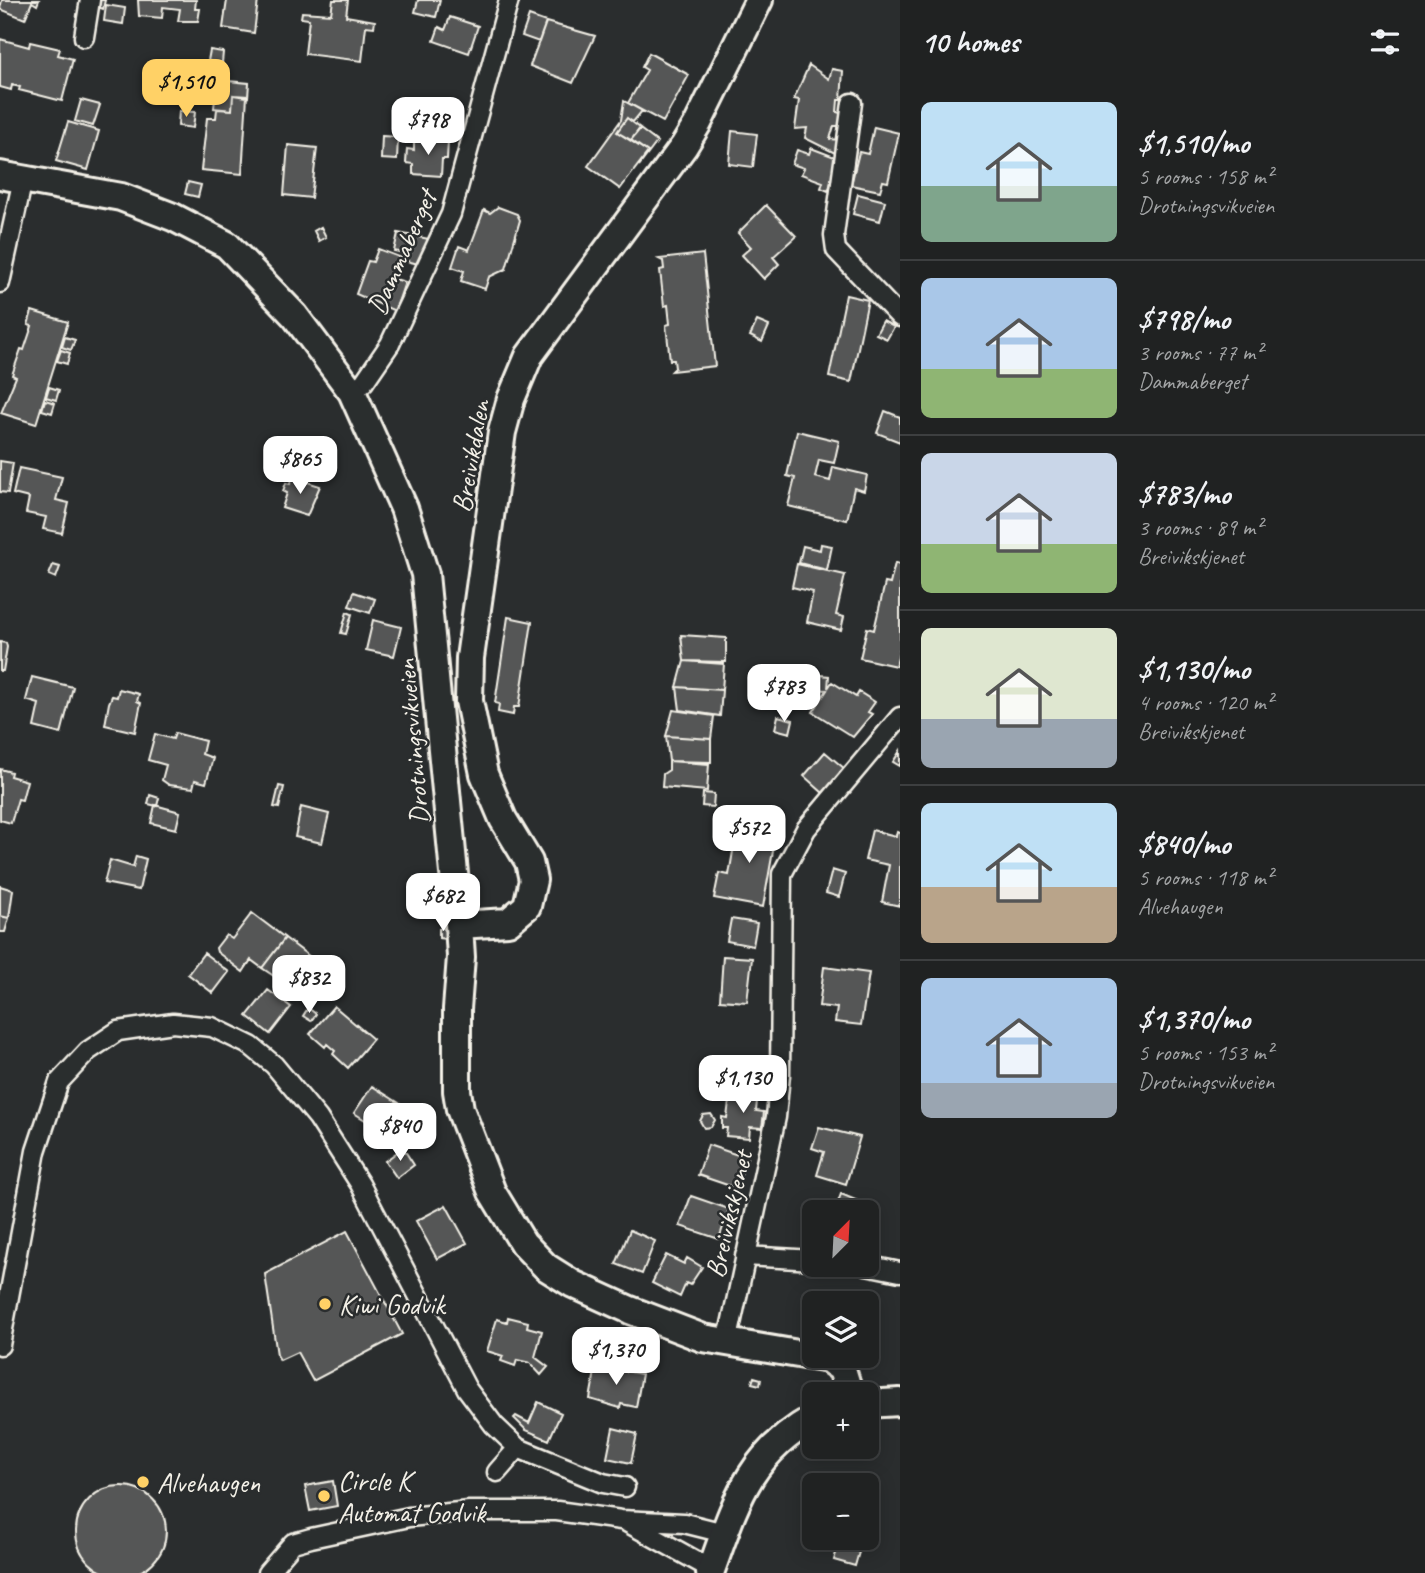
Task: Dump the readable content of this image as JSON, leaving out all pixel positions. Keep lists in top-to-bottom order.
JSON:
{
  "streets": {
    "main road": ["Breivikdalen", "Drotningsvikveien"],
    "street": ["Dammaberget", "Breivikskjenet"]
  },
  "crossings": [
    ["Dammaberget", "Drotningsvikveien"],
    ["Breivikdalen", "Drotningsvikveien"],
    ["Drotningsvikveien", "Breivikskjenet"]
  ],
  "places": ["Kiwi Godvik", "Alvehaugen", "Circle K Automat Godvik"],
  "north": "top right",
  "page": {
    "heading": "10 homes",
    "price": [
      "$1,510",
      "$798",
      "$865",
      "$783",
      "$572",
      "$682",
      "$832",
      "$1,130",
      "$840",
      "$1,370"
    ],
    "list": [
      {
        "name": "$1,510/mo",
        "note": "5 rooms · 158 m² · Drotningsvikveien"
      },
      {
        "name": "$798/mo",
        "note": "3 rooms · 77 m² · Dammaberget"
      },
      {
        "name": "$783/mo",
        "note": "3 rooms · 89 m² · Breivikskjenet"
      },
      {
        "name": "$1,130/mo",
        "note": "4 rooms · 120 m² · Breivikskjenet"
      },
      {
        "name": "$840/mo",
        "note": "5 rooms · 118 m² · Alvehaugen"
      },
      {
        "name": "$1,370/mo",
        "note": "5 rooms · 153 m² · Drotningsvikveien"
      }
    ],
    "map_buttons": ["+", "−"]
  }
}
